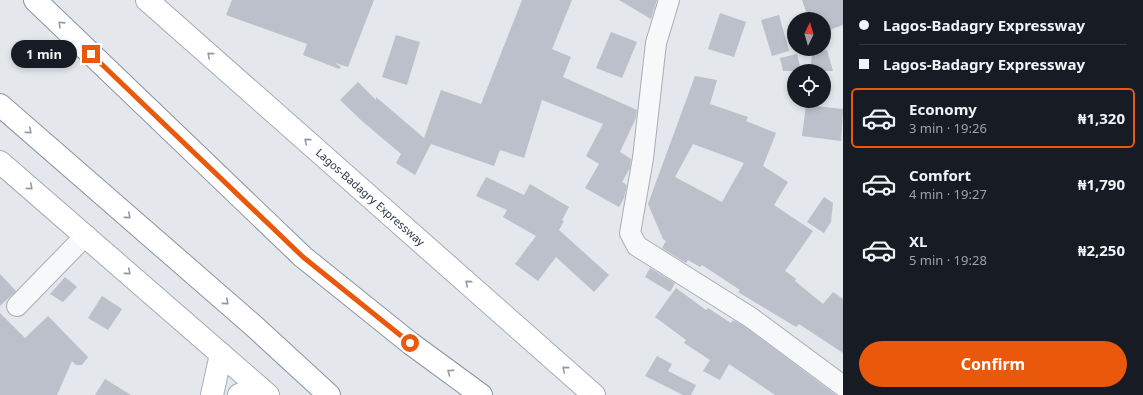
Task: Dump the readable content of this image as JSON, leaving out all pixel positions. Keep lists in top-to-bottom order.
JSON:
{
  "streets": {
    "main road": ["Lagos-Badagry Expressway"]
  },
  "north": "top",
  "page": {
    "banner": ["Lagos-Badagry Expressway", "Lagos-Badagry Expressway"],
    "bubble": "1 min",
    "list": [
      {
        "name": "Economy",
        "note": "3 min · 19:26",
        "value": "₦1,320"
      },
      {
        "name": "Comfort",
        "note": "4 min · 19:27",
        "value": "₦1,790"
      },
      {
        "name": "XL",
        "note": "5 min · 19:28",
        "value": "₦2,250"
      }
    ],
    "buttons": "Confirm"
  }
}
